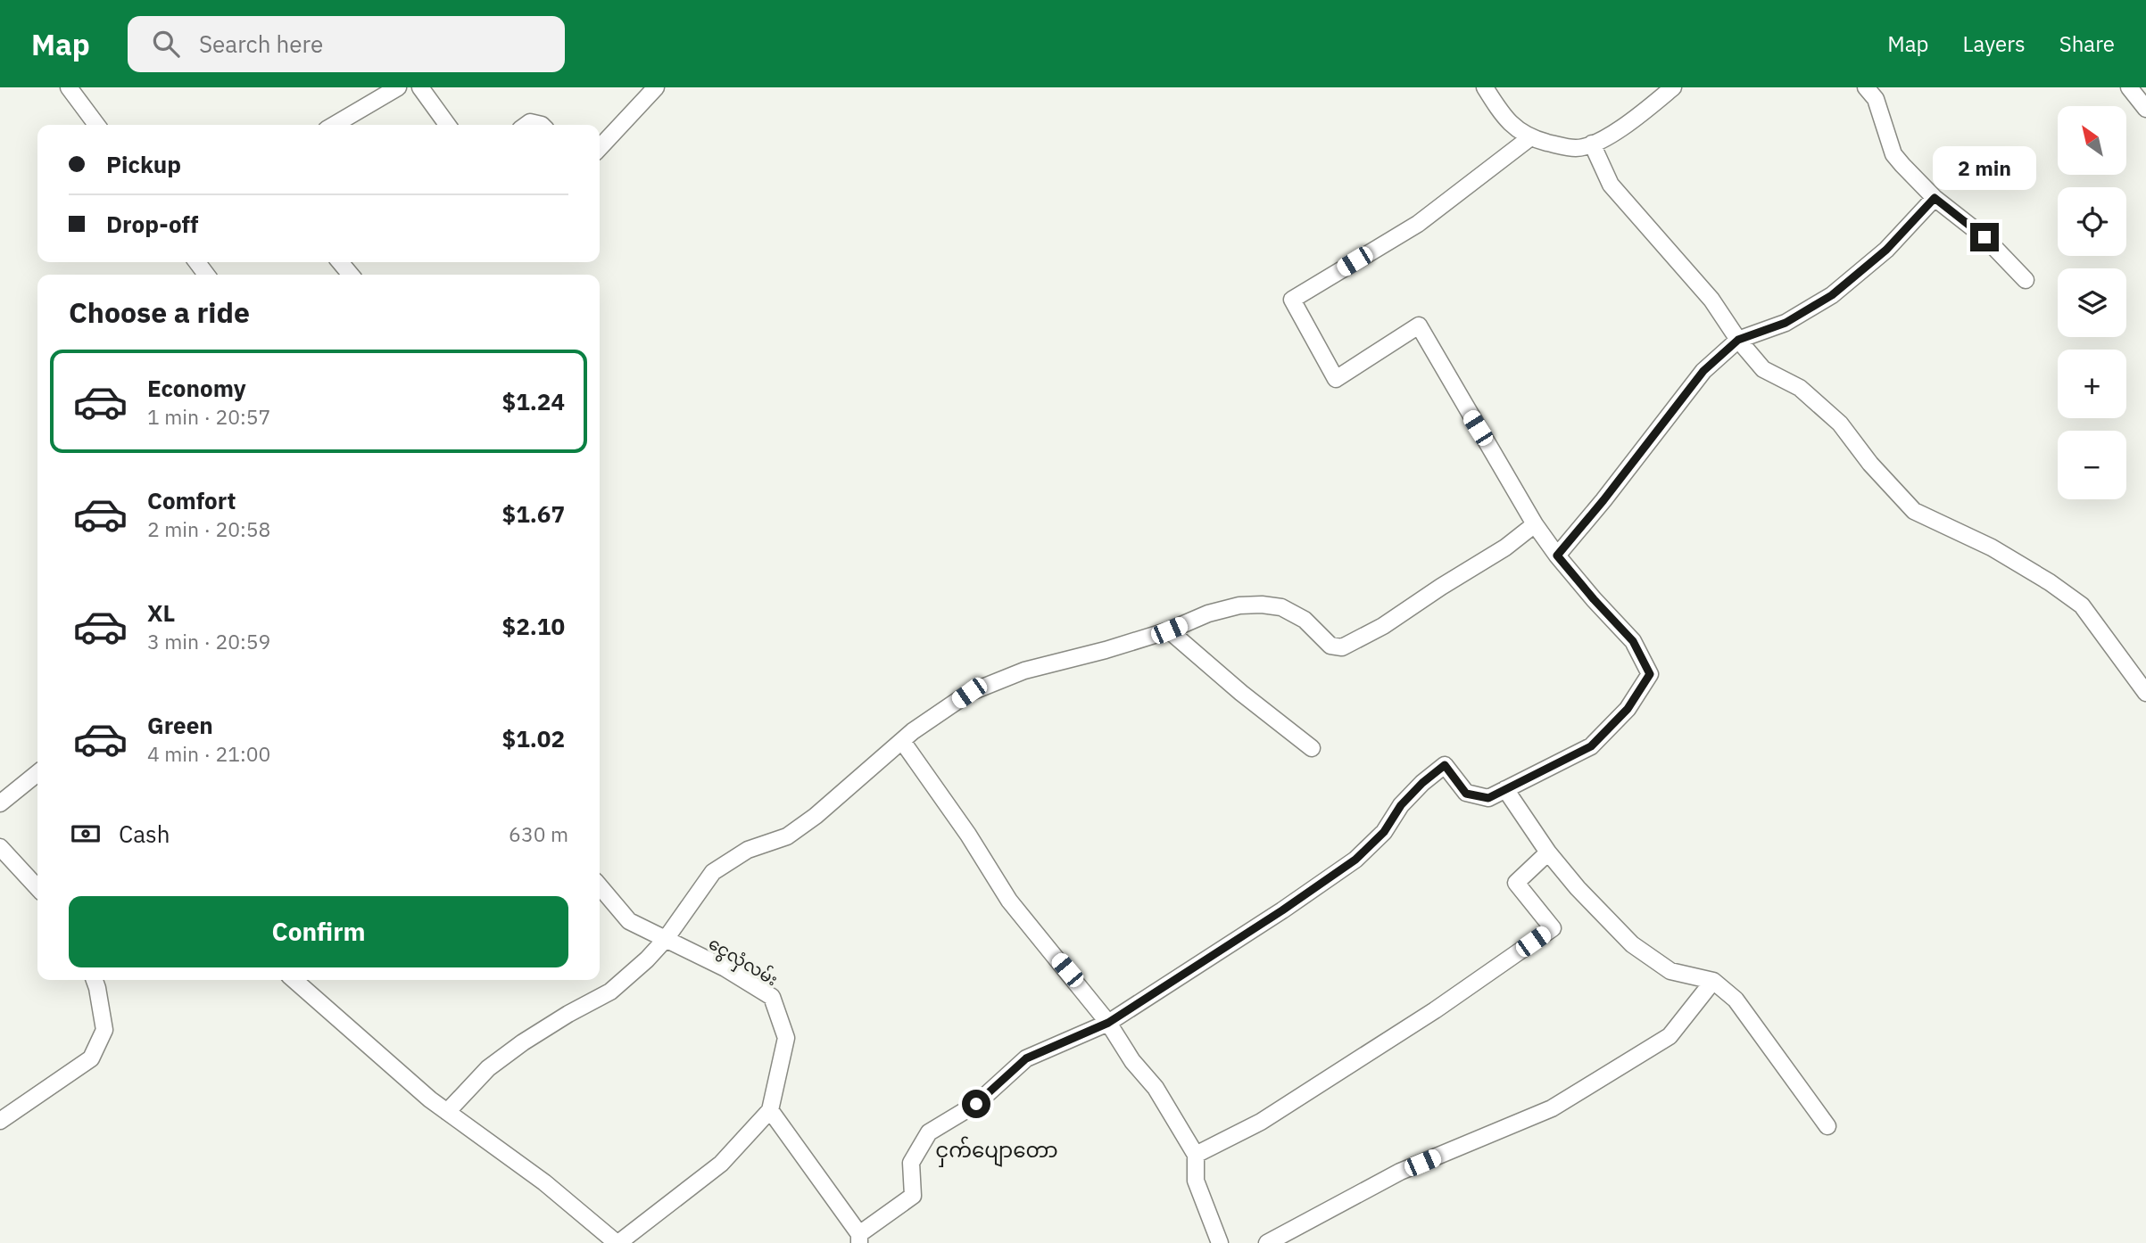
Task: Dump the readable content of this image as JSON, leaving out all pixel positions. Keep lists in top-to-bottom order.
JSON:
{
  "streets": {
    "street": ["ငွေလှံလမ်း"]
  },
  "districts": ["ငှက်ပျောတော"],
  "north": "top left",
  "page": {
    "header": "Map",
    "search": "Search here",
    "nav": ["Map", "Layers", "Share"],
    "map_buttons": ["+", "−"],
    "banner": ["Pickup", "Drop-off"],
    "bubble": "2 min",
    "heading": "Choose a ride",
    "list": [
      {
        "name": "Economy",
        "note": "1 min · 20:57",
        "value": "$1.24"
      },
      {
        "name": "Comfort",
        "note": "2 min · 20:58",
        "value": "$1.67"
      },
      {
        "name": "XL",
        "note": "3 min · 20:59",
        "value": "$2.10"
      },
      {
        "name": "Green",
        "note": "4 min · 21:00",
        "value": "$1.02"
      }
    ],
    "pay": ["Cash", "630 m"],
    "buttons": "Confirm"
  }
}
